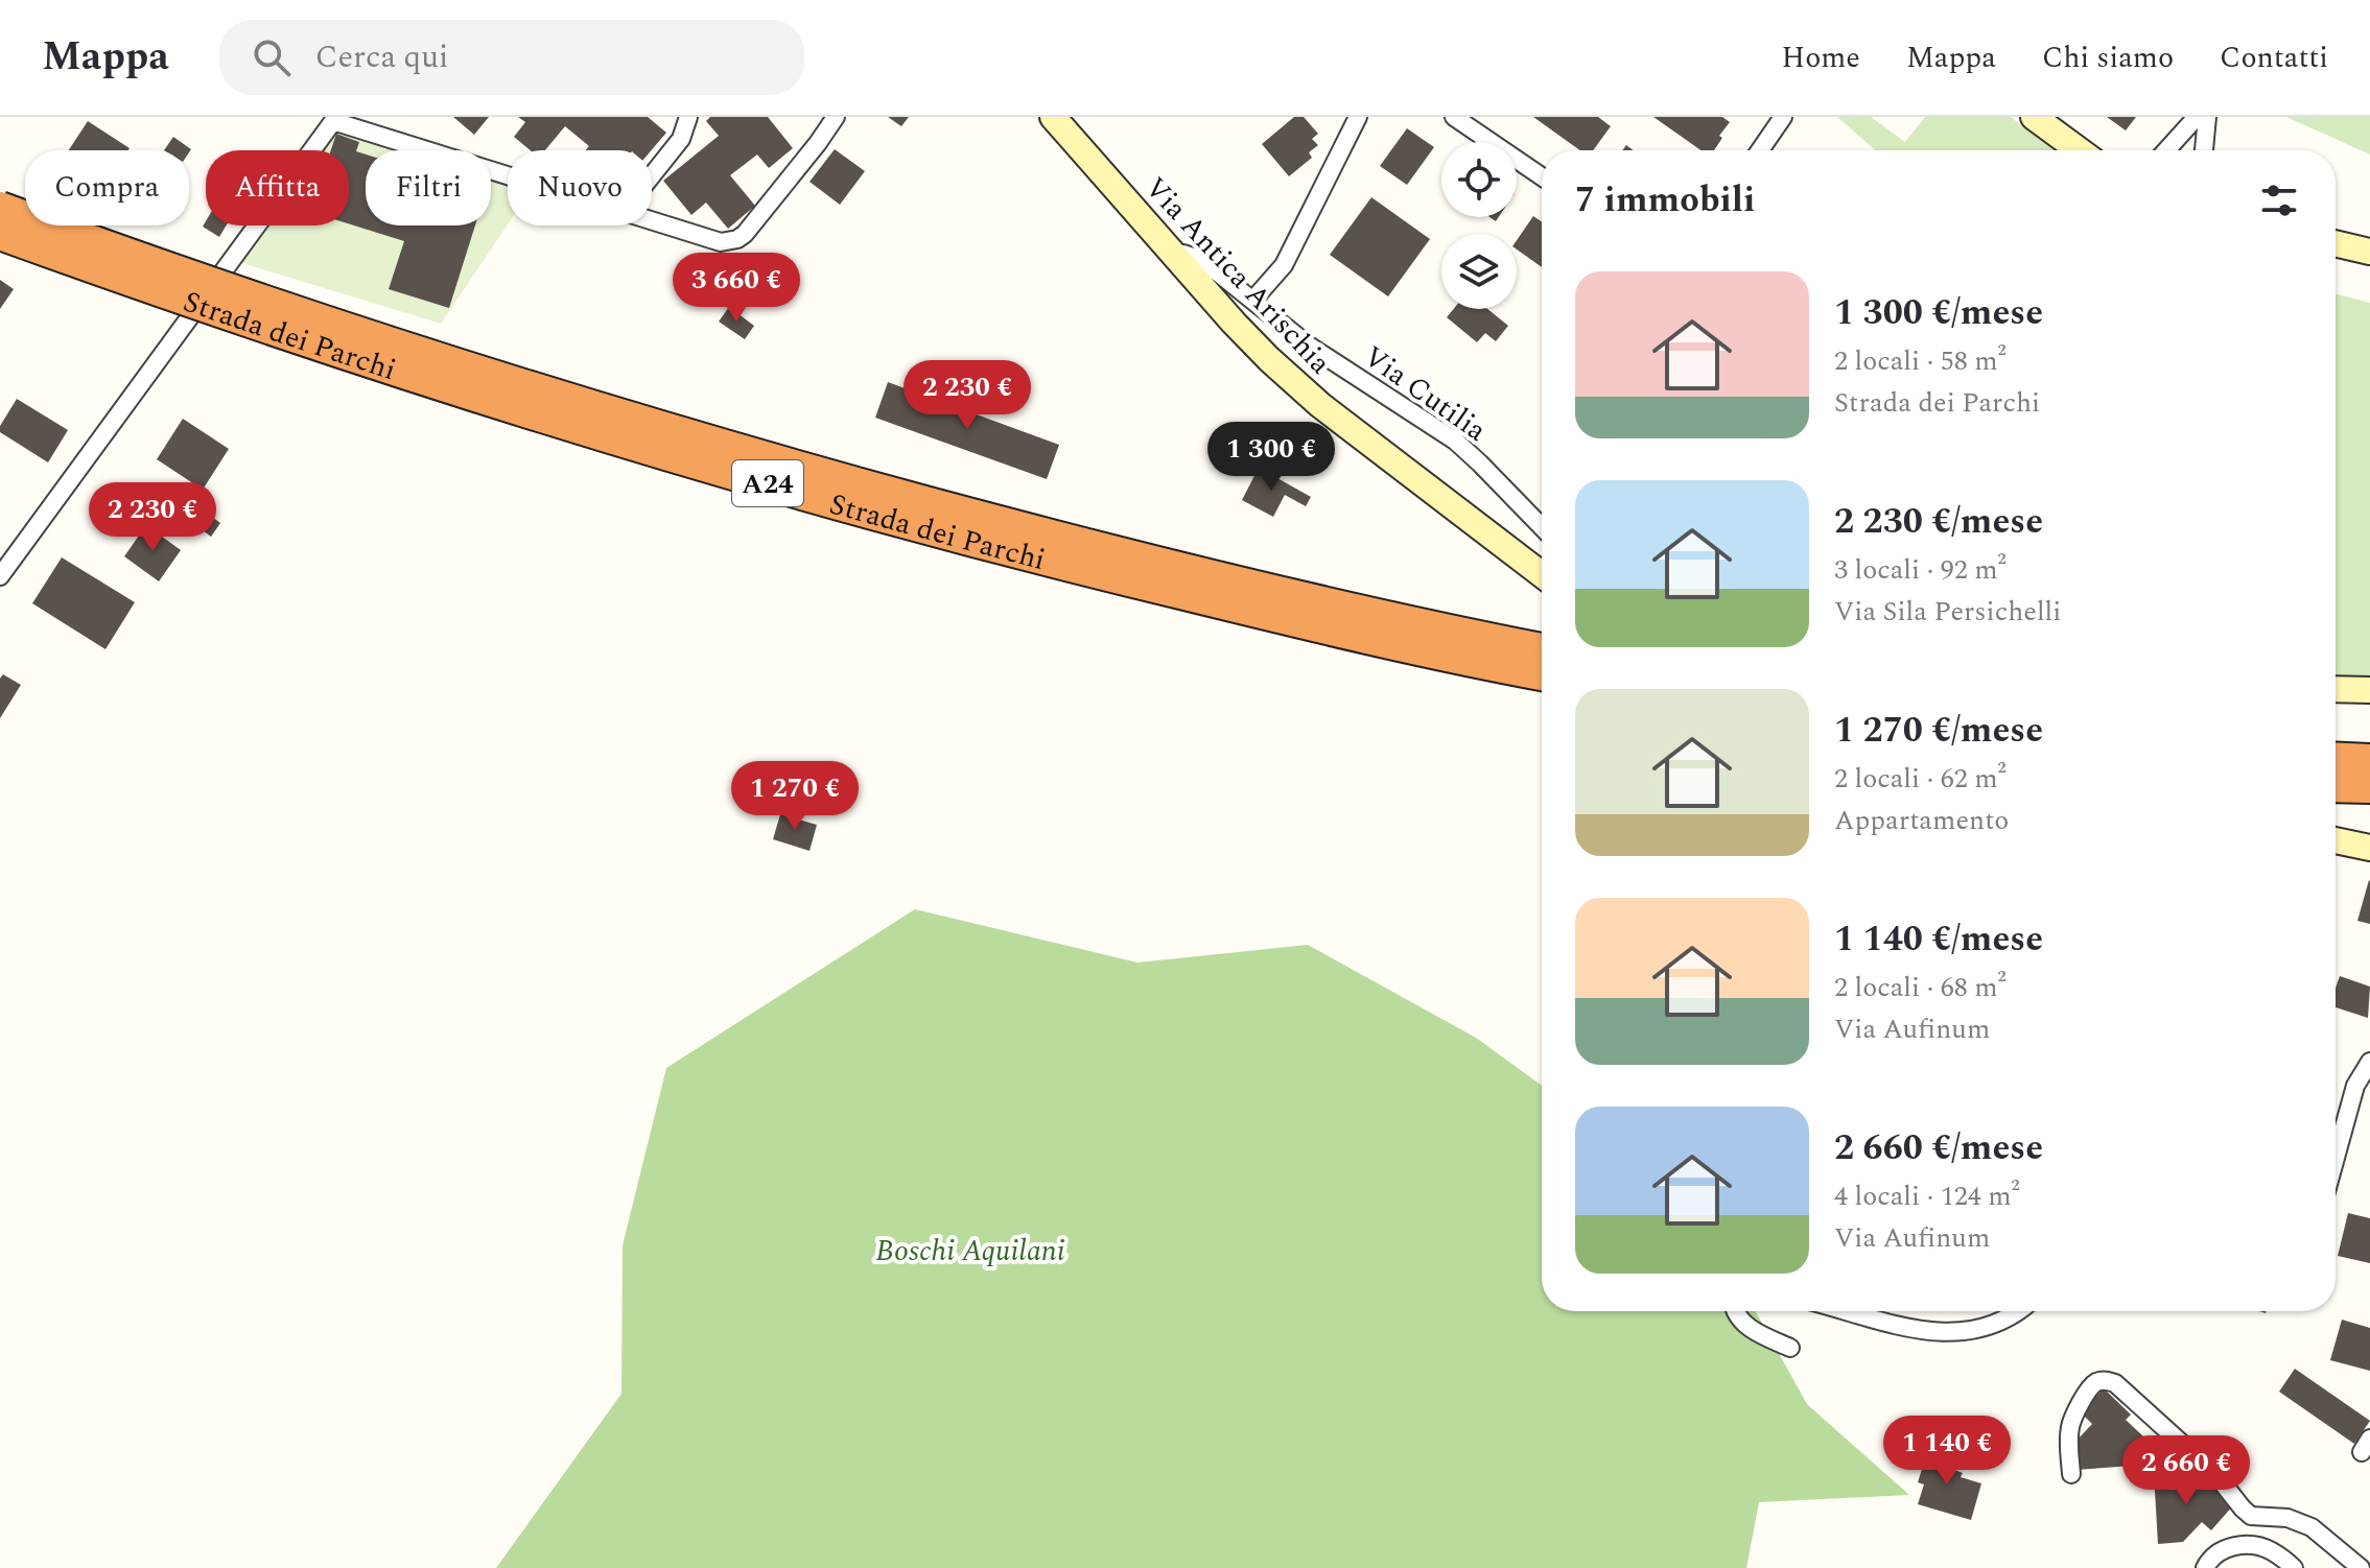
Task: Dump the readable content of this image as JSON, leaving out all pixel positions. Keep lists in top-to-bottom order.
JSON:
{
  "streets": {
    "highway": ["Strada dei Parchi", "A24"],
    "main road": ["Via Antica Arischia"],
    "street": ["Via Cutilia"]
  },
  "crossings": [
    ["Via Antica Arischia", "Via Cutilia"]
  ],
  "parks": ["Boschi Aquilani"],
  "page": {
    "header": "Mappa",
    "search": "Cerca qui",
    "nav": [
      "Home",
      "Mappa",
      "Chi siamo",
      "Contatti"
    ],
    "chip": [
      "Compra",
      "Affitta",
      "Filtri",
      "Nuovo"
    ],
    "heading": "7 immobili",
    "list": [
      {
        "name": "1 300 €/mese",
        "note": "2 locali · 58 m² · Strada dei Parchi"
      },
      {
        "name": "2 230 €/mese",
        "note": "3 locali · 92 m² · Via Sila Persichelli"
      },
      {
        "name": "1 270 €/mese",
        "note": "2 locali · 62 m² · Appartamento"
      },
      {
        "name": "1 140 €/mese",
        "note": "2 locali · 68 m² · Via Aufinum"
      },
      {
        "name": "2 660 €/mese",
        "note": "4 locali · 124 m² · Via Aufinum"
      }
    ],
    "price": [
      "3 660 €",
      "2 230 €",
      "1 300 €",
      "2 230 €",
      "1 270 €",
      "1 140 €",
      "2 660 €"
    ]
  }
}
